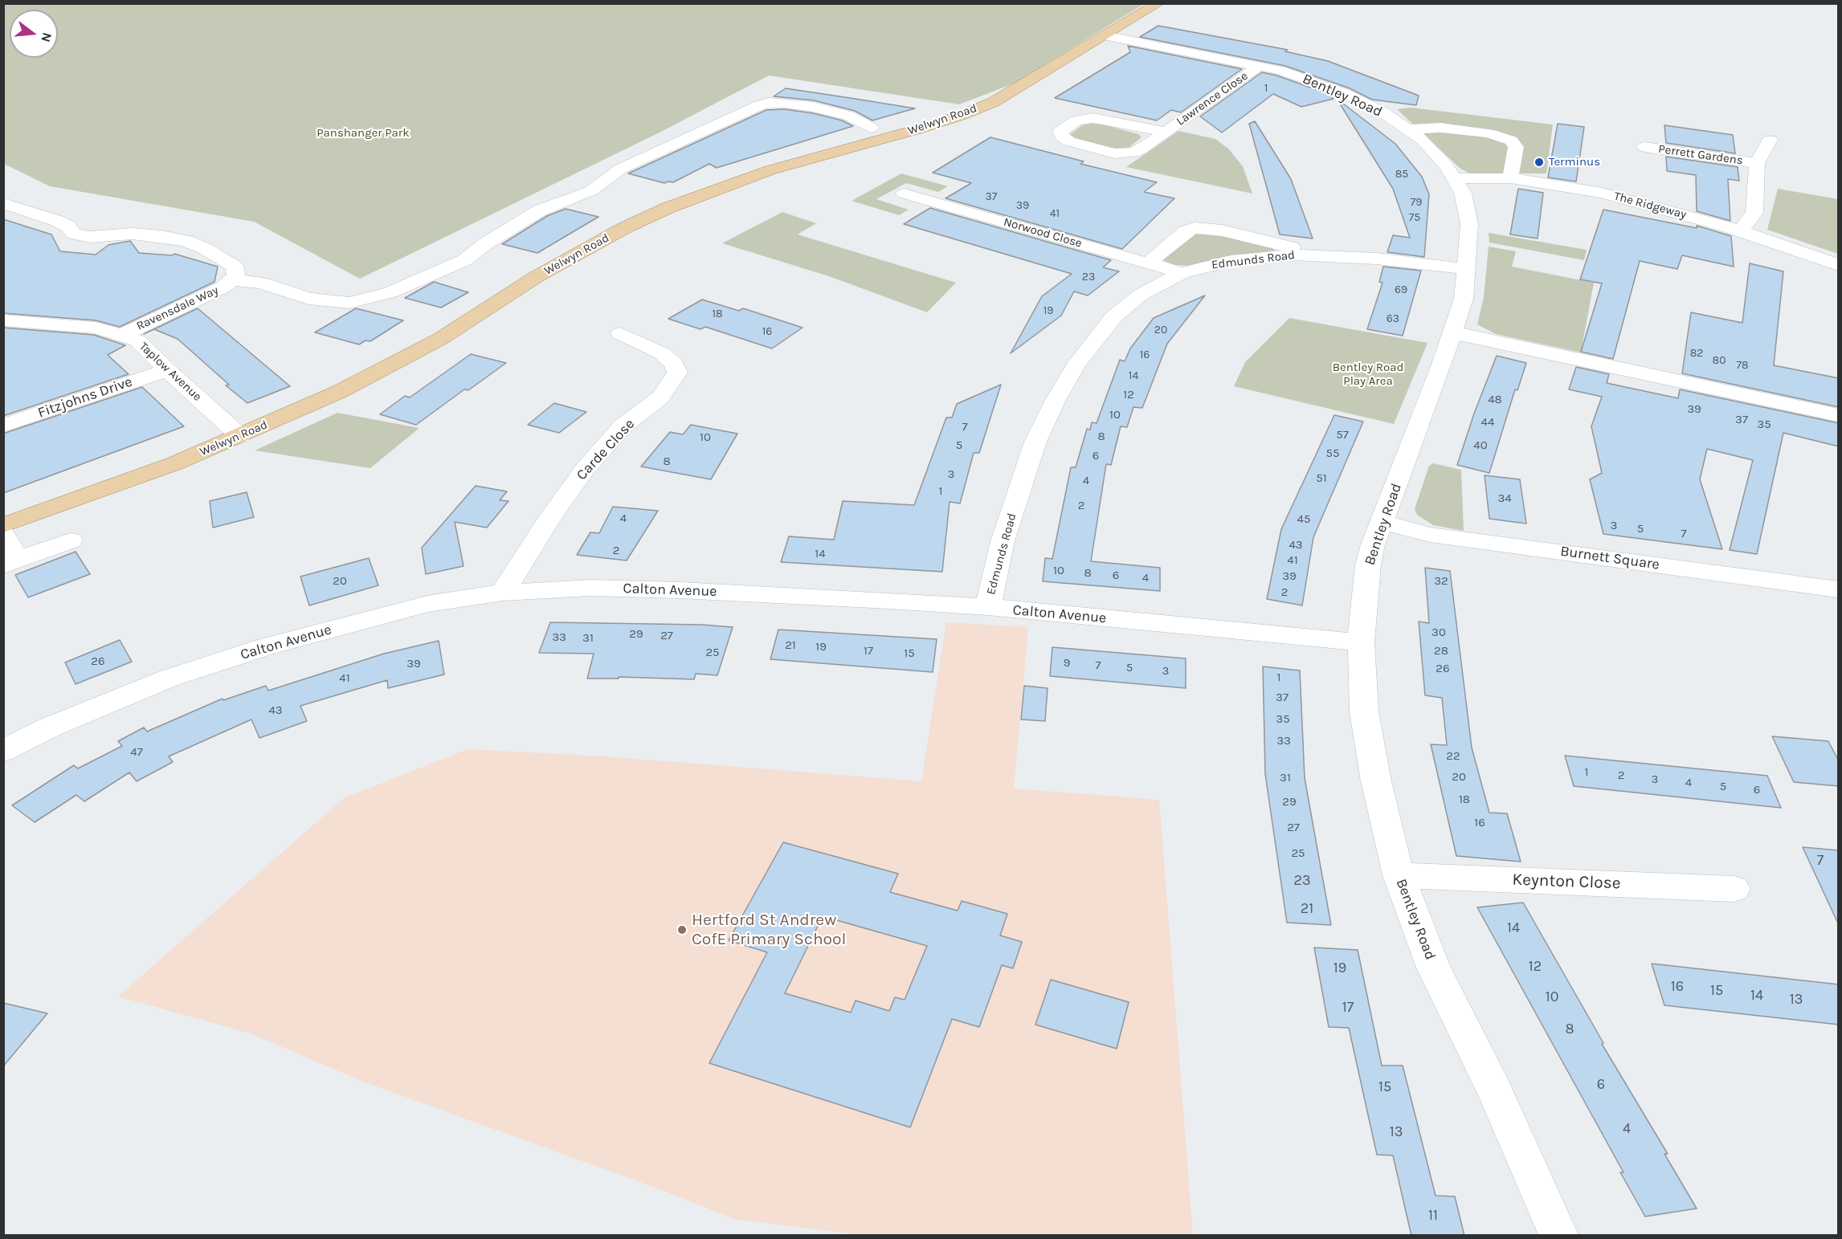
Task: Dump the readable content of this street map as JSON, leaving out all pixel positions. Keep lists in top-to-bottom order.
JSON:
{
  "streets": {
    "main road": ["Welwyn Road"],
    "street": [
      "Bentley Road",
      "Lawrence Close",
      "Perrett Gardens",
      "The Ridgeway",
      "Norwood Close",
      "Edmunds Road",
      "Ravensdale Way",
      "Taplow Avenue",
      "Fitzjohns Drive",
      "Carde Close",
      "Burnett Square",
      "Calton Avenue",
      "Keynton Close"
    ]
  },
  "crossings": [
    ["Bentley Road", "Lawrence Close"],
    ["Bentley Road", "Welwyn Road"],
    ["Bentley Road", "The Ridgeway"],
    ["Bentley Road", "Edmunds Road"],
    ["Bentley Road", "Burnett Square"],
    ["Bentley Road", "Calton Avenue"],
    ["Bentley Road", "Keynton Close"],
    ["Welwyn Road", "Taplow Avenue"],
    ["Perrett Gardens", "The Ridgeway"],
    ["Norwood Close", "Edmunds Road"],
    ["Edmunds Road", "Calton Avenue"],
    ["Ravensdale Way", "Taplow Avenue"],
    ["Taplow Avenue", "Fitzjohns Drive"],
    ["Carde Close", "Calton Avenue"]
  ],
  "parks": ["Panshanger Park", "Bentley Road Play Area"],
  "places": ["Terminus", "Hertford St Andrew CofE Primary School"],
  "house_numbers": [
    "1",
    "85",
    "37",
    "79",
    "39",
    "41",
    "75",
    "23",
    "69",
    "19",
    "18",
    "63",
    "20",
    "16",
    "82",
    "16",
    "80",
    "78",
    "14",
    "12",
    "48",
    "39",
    "10",
    "37",
    "44",
    "35",
    "7",
    "57",
    "8",
    "10",
    "5",
    "40",
    "55",
    "6",
    "8",
    "3",
    "51",
    "4",
    "1",
    "34",
    "2",
    "4",
    "45",
    "3",
    "5",
    "7",
    "43",
    "2",
    "14",
    "41",
    "10",
    "8",
    "6",
    "39",
    "4",
    "20",
    "32",
    "2",
    "30",
    "29",
    "27",
    "33",
    "31",
    "21",
    "19",
    "17",
    "28",
    "25",
    "15",
    "26",
    "9",
    "39",
    "7",
    "5",
    "26",
    "3",
    "1",
    "41",
    "37",
    "43",
    "35",
    "33",
    "47",
    "22",
    "1",
    "2",
    "20",
    "31",
    "3",
    "4",
    "5",
    "6",
    "18",
    "29",
    "16",
    "27",
    "25",
    "7",
    "23",
    "21",
    "14",
    "12",
    "19",
    "16",
    "15",
    "14",
    "10",
    "13",
    "17",
    "8",
    "6",
    "15",
    "4",
    "13",
    "11"
  ],
  "north": "right"
}
